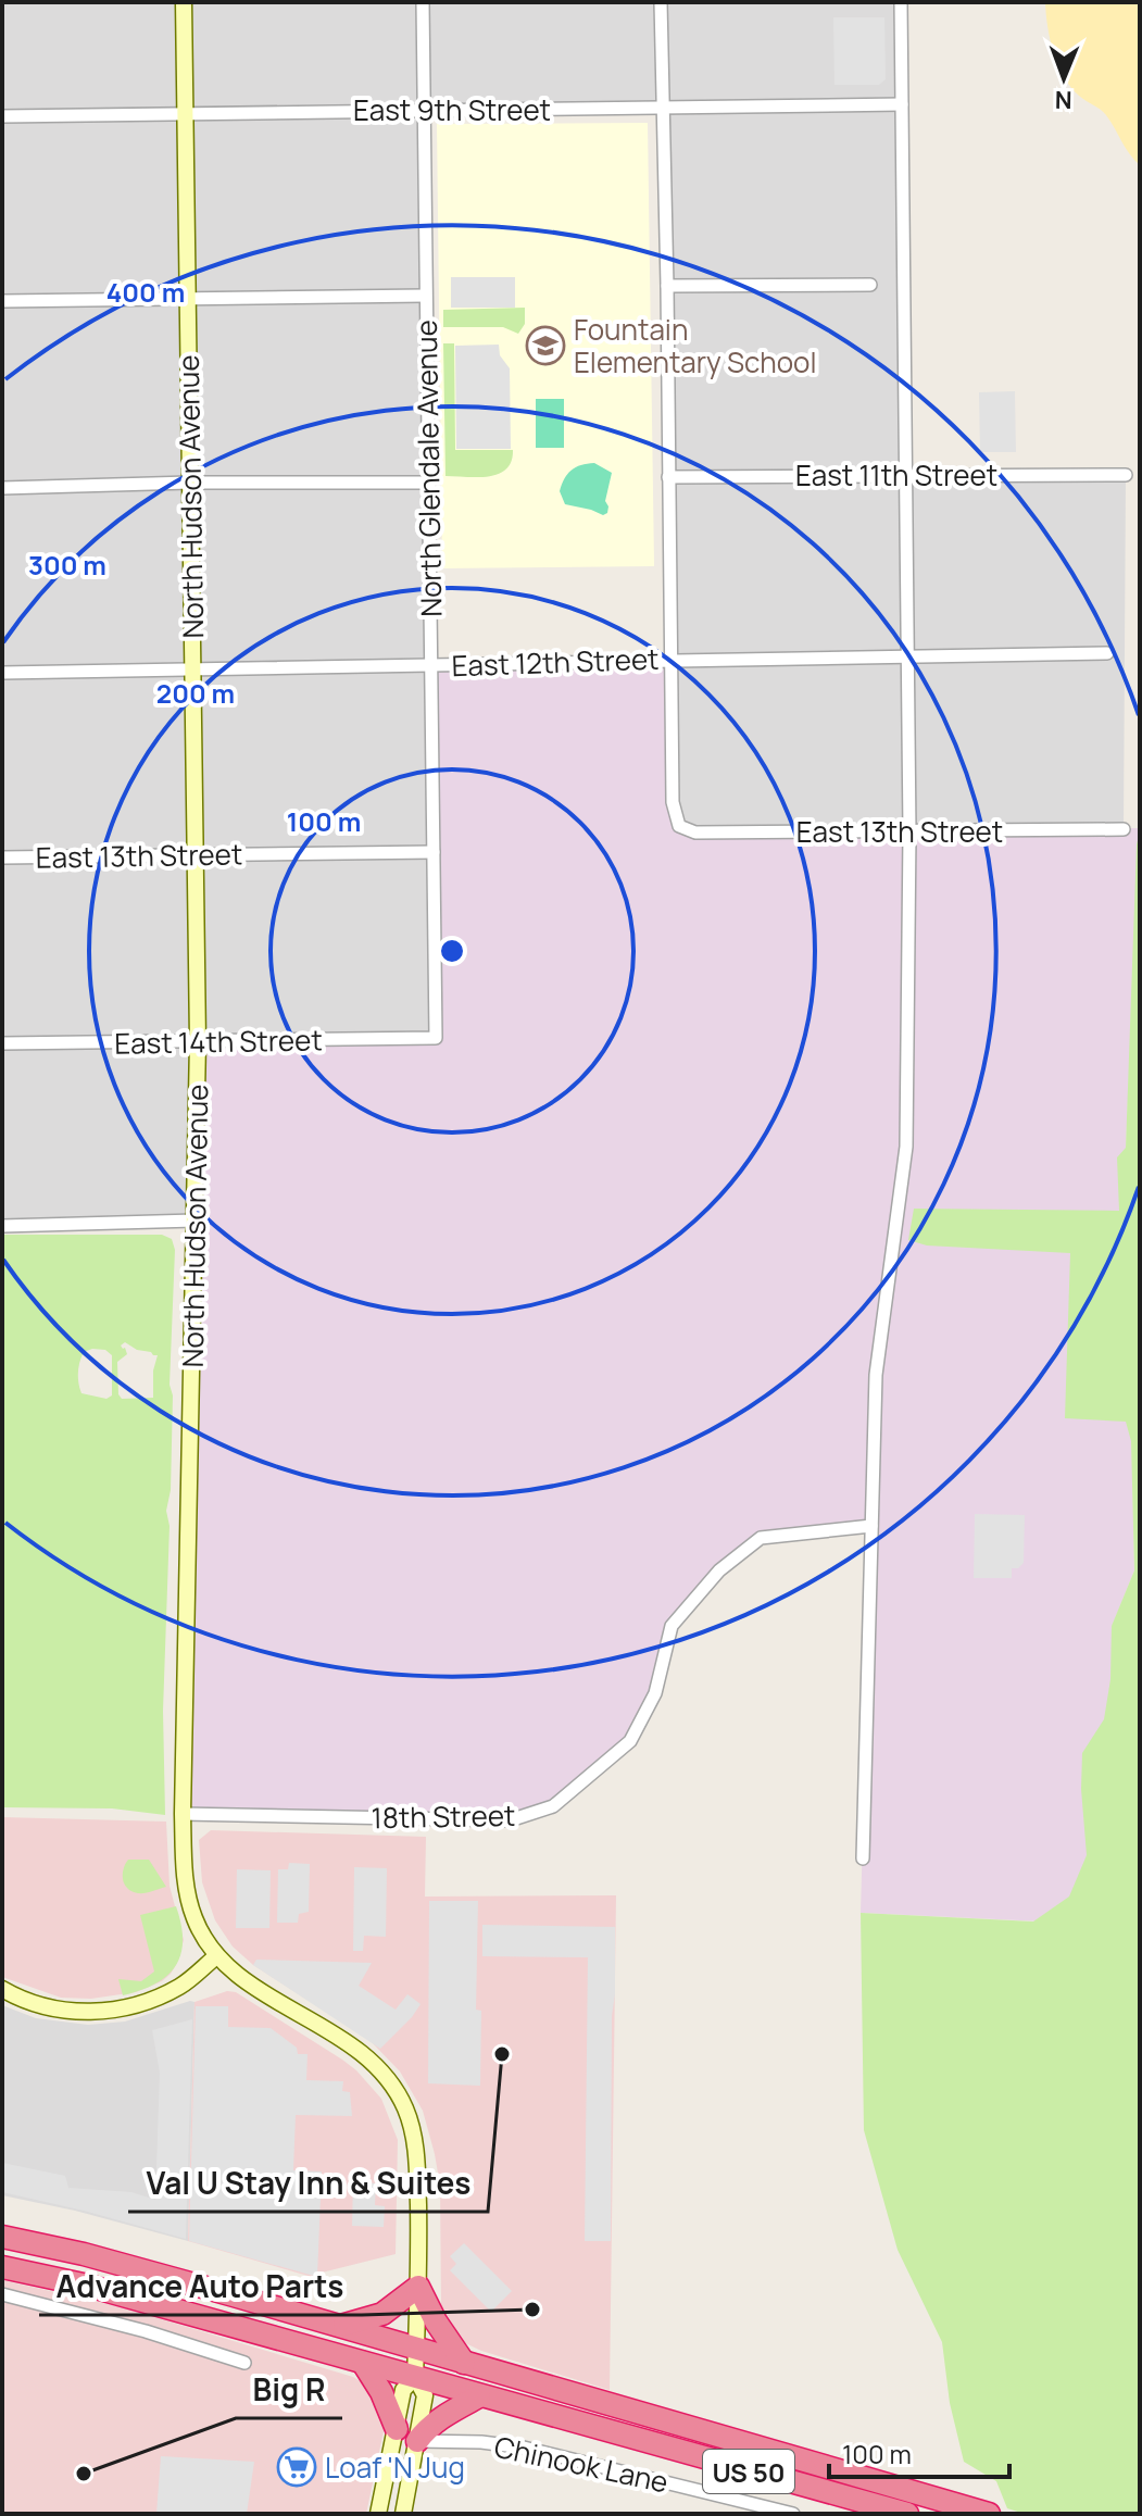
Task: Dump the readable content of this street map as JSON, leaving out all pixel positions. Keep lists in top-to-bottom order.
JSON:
{
  "streets": {
    "highway": ["US 50"],
    "main road": ["North Hudson Avenue"],
    "street": [
      "East 9th Street",
      "North Glendale Avenue",
      "East 11th Street",
      "East 12th Street",
      "East 13th Street",
      "East 14th Street",
      "18th Street",
      "Chinook Lane"
    ]
  },
  "crossings": [
    ["East 9th Street", "North Glendale Avenue"],
    ["East 9th Street", "North Hudson Avenue"],
    ["North Glendale Avenue", "East 12th Street"],
    ["North Glendale Avenue", "East 13th Street"],
    ["North Glendale Avenue", "East 14th Street"],
    ["North Hudson Avenue", "East 12th Street"],
    ["North Hudson Avenue", "East 13th Street"],
    ["North Hudson Avenue", "East 14th Street"],
    ["North Hudson Avenue", "18th Street"],
    ["North Hudson Avenue", "US 50"],
    ["East 12th Street", "East 13th Street"]
  ],
  "places": {
    "school or university": ["Fountain Elementary School"],
    "other": ["Val U Stay Inn & Suites", "Advance Auto Parts", "Big R"],
    "supermarket": ["Loaf 'N Jug"]
  },
  "scale_bar": "100 m",
  "north": "bottom",
  "rings": [
    "400 m",
    "300 m",
    "200 m",
    "100 m"
  ]
}
